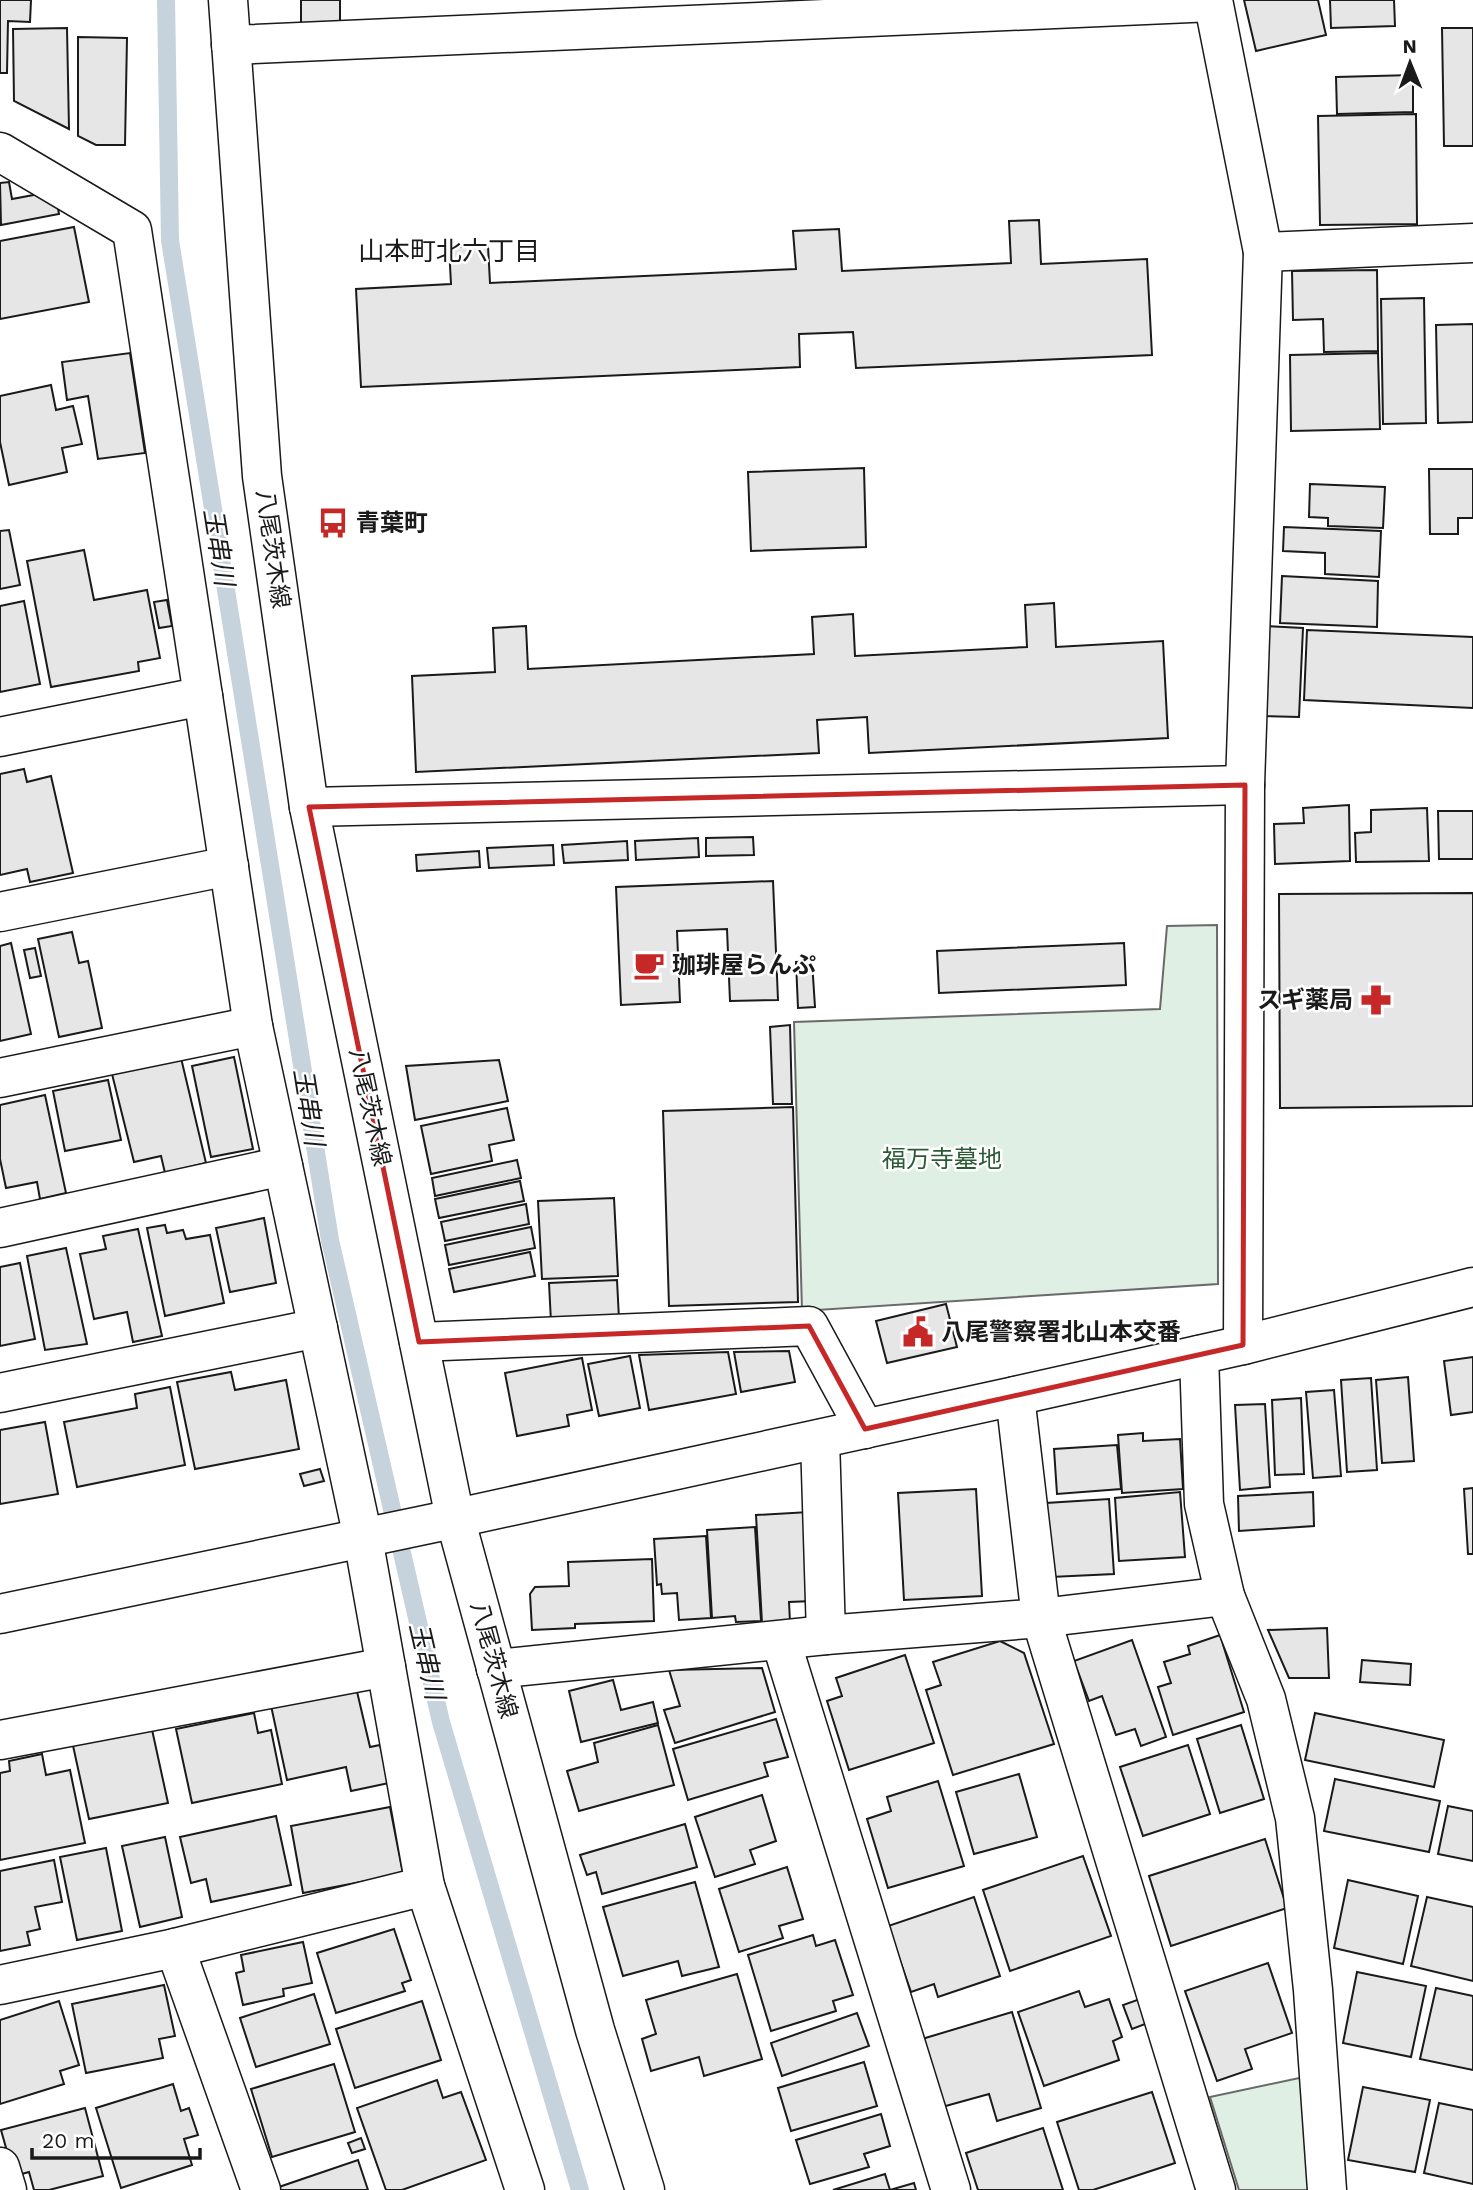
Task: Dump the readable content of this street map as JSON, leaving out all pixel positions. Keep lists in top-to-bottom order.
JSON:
{
  "streets": {
    "street": ["八尾茨木線"]
  },
  "districts": ["山本町北六丁目"],
  "water": ["玉串川"],
  "parks": ["福万寺墓地"],
  "places": {
    "bus stop": ["青葉町"],
    "cafe": ["珈琲屋らんぷ"],
    "pharmacy": ["スギ薬局"],
    "public building": ["八尾警察署北山本交番"]
  },
  "scale_bar": "20 m",
  "north": "top"
}
